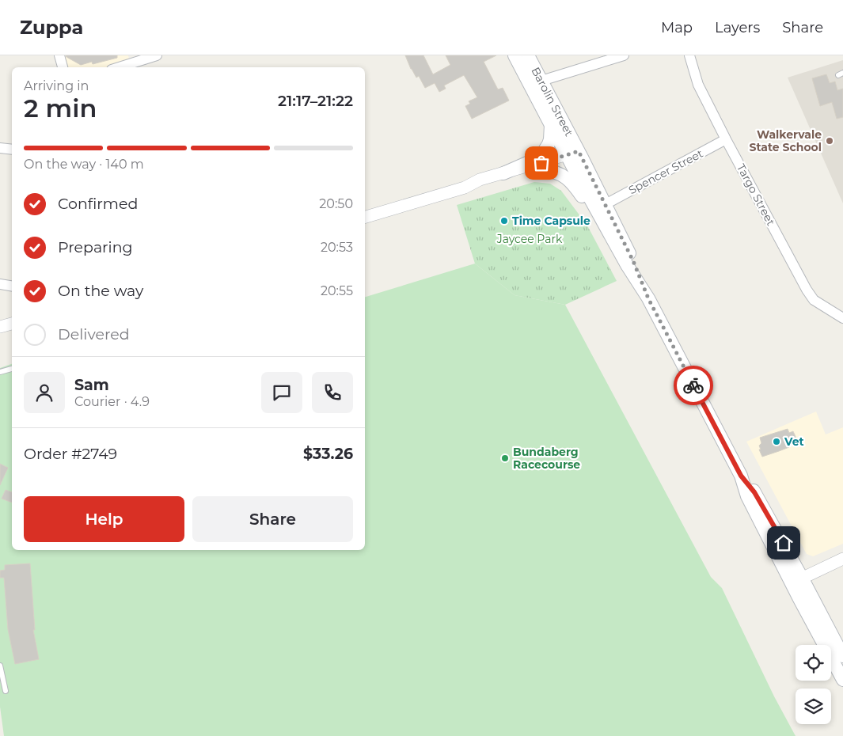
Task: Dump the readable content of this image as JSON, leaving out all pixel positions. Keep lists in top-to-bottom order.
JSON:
{
  "streets": {
    "main road": ["Barolin Street"],
    "street": ["Spencer Street", "Targo Street"]
  },
  "crossings": [
    ["Barolin Street", "Spencer Street"],
    ["Spencer Street", "Targo Street"]
  ],
  "parks": ["Jaycee Park"],
  "places": [
    "Walkervale State School",
    "Time Capsule",
    "Vet",
    "Bundaberg Racecourse"
  ],
  "page": {
    "header": "Zuppa",
    "nav": ["Map", "Layers", "Share"],
    "heading": ["2 min", "Arriving in", "21:17–21:22"],
    "panel": [
      "Sam",
      "Courier · 4.9",
      "Order #2749",
      "$33.26"
    ],
    "bar": "On the way · 140 m",
    "list": [
      ["Confirmed", "20:50"],
      ["Preparing", "20:53"],
      ["On the way", "20:55"],
      "Delivered"
    ],
    "buttons": ["Help", "Share"]
  }
}
